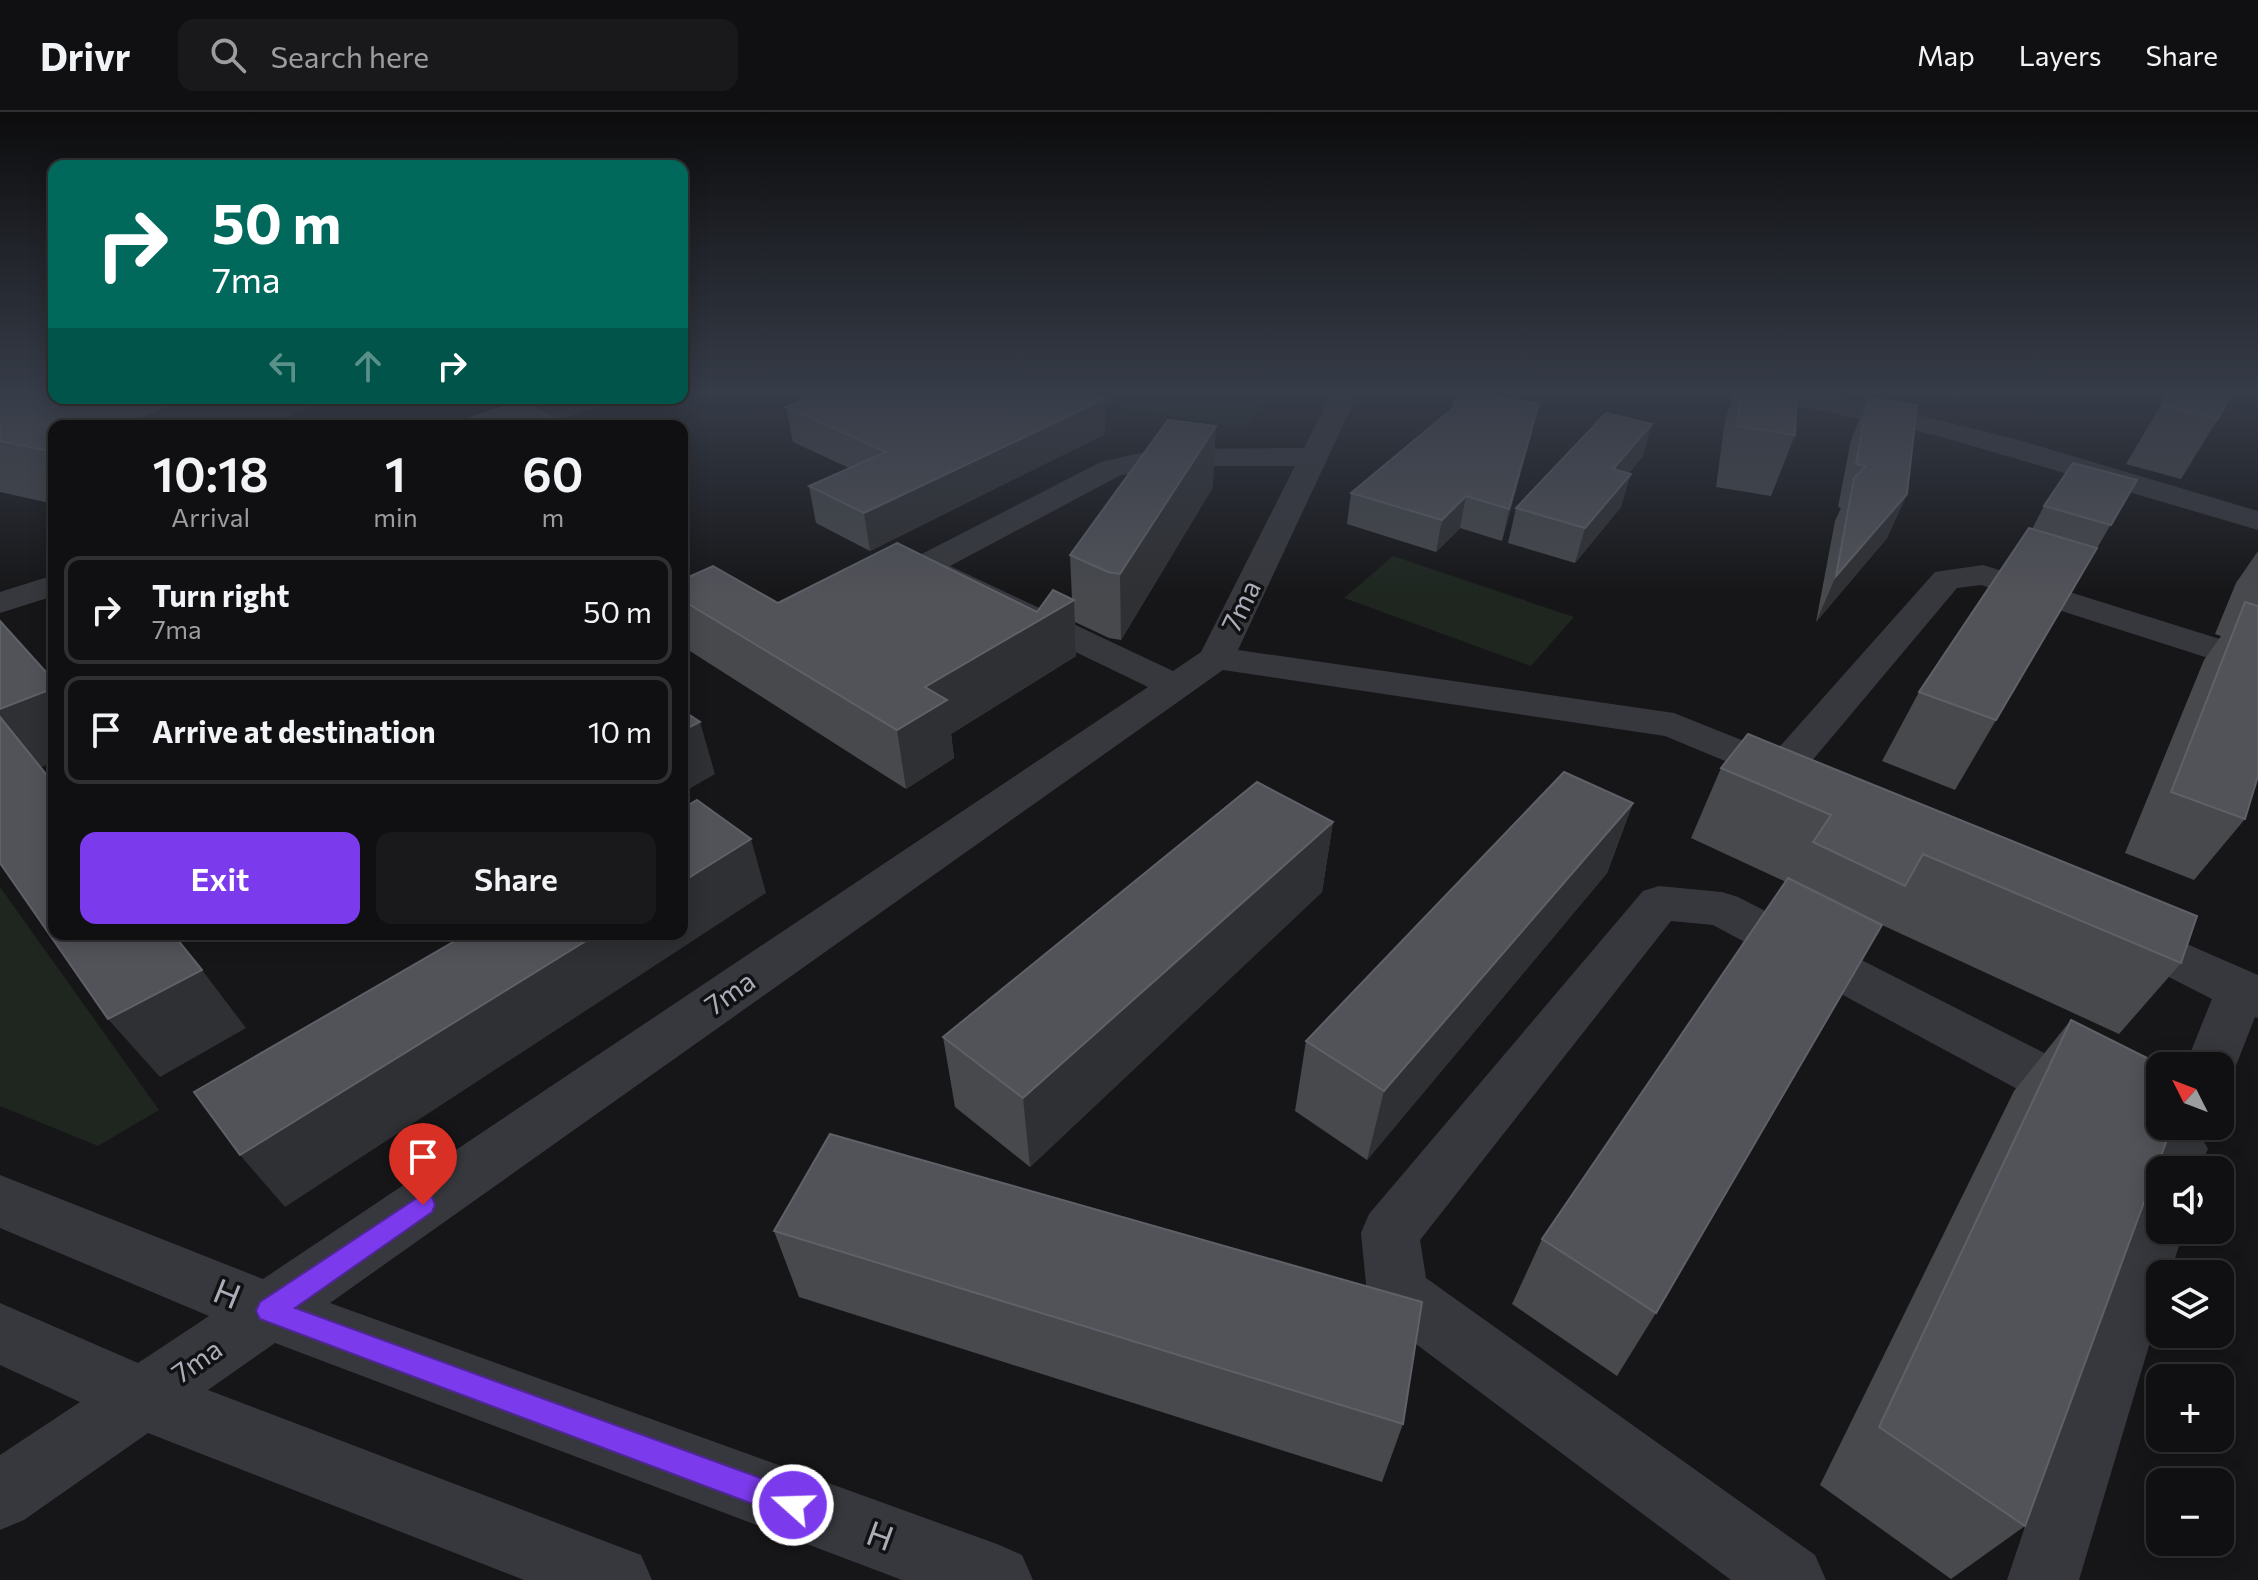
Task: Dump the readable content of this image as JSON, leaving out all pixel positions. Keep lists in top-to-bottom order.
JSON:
{
  "streets": {
    "street": ["7ma", "H"]
  },
  "crossings": [
    ["7ma", "H"]
  ],
  "north": "top left",
  "page": {
    "header": "Drivr",
    "search": "Search here",
    "nav": ["Map", "Layers", "Share"],
    "turn": ["50 m", "7ma"],
    "eta": [
      "10:18",
      "Arrival",
      "1",
      "min",
      "60",
      "m"
    ],
    "list": [
      {
        "name": "Turn right",
        "note": "7ma",
        "value": "50 m"
      },
      {
        "name": "Arrive at destination",
        "value": "10 m"
      }
    ],
    "buttons": ["Exit", "Share"],
    "map_buttons": ["+", "−"]
  }
}
